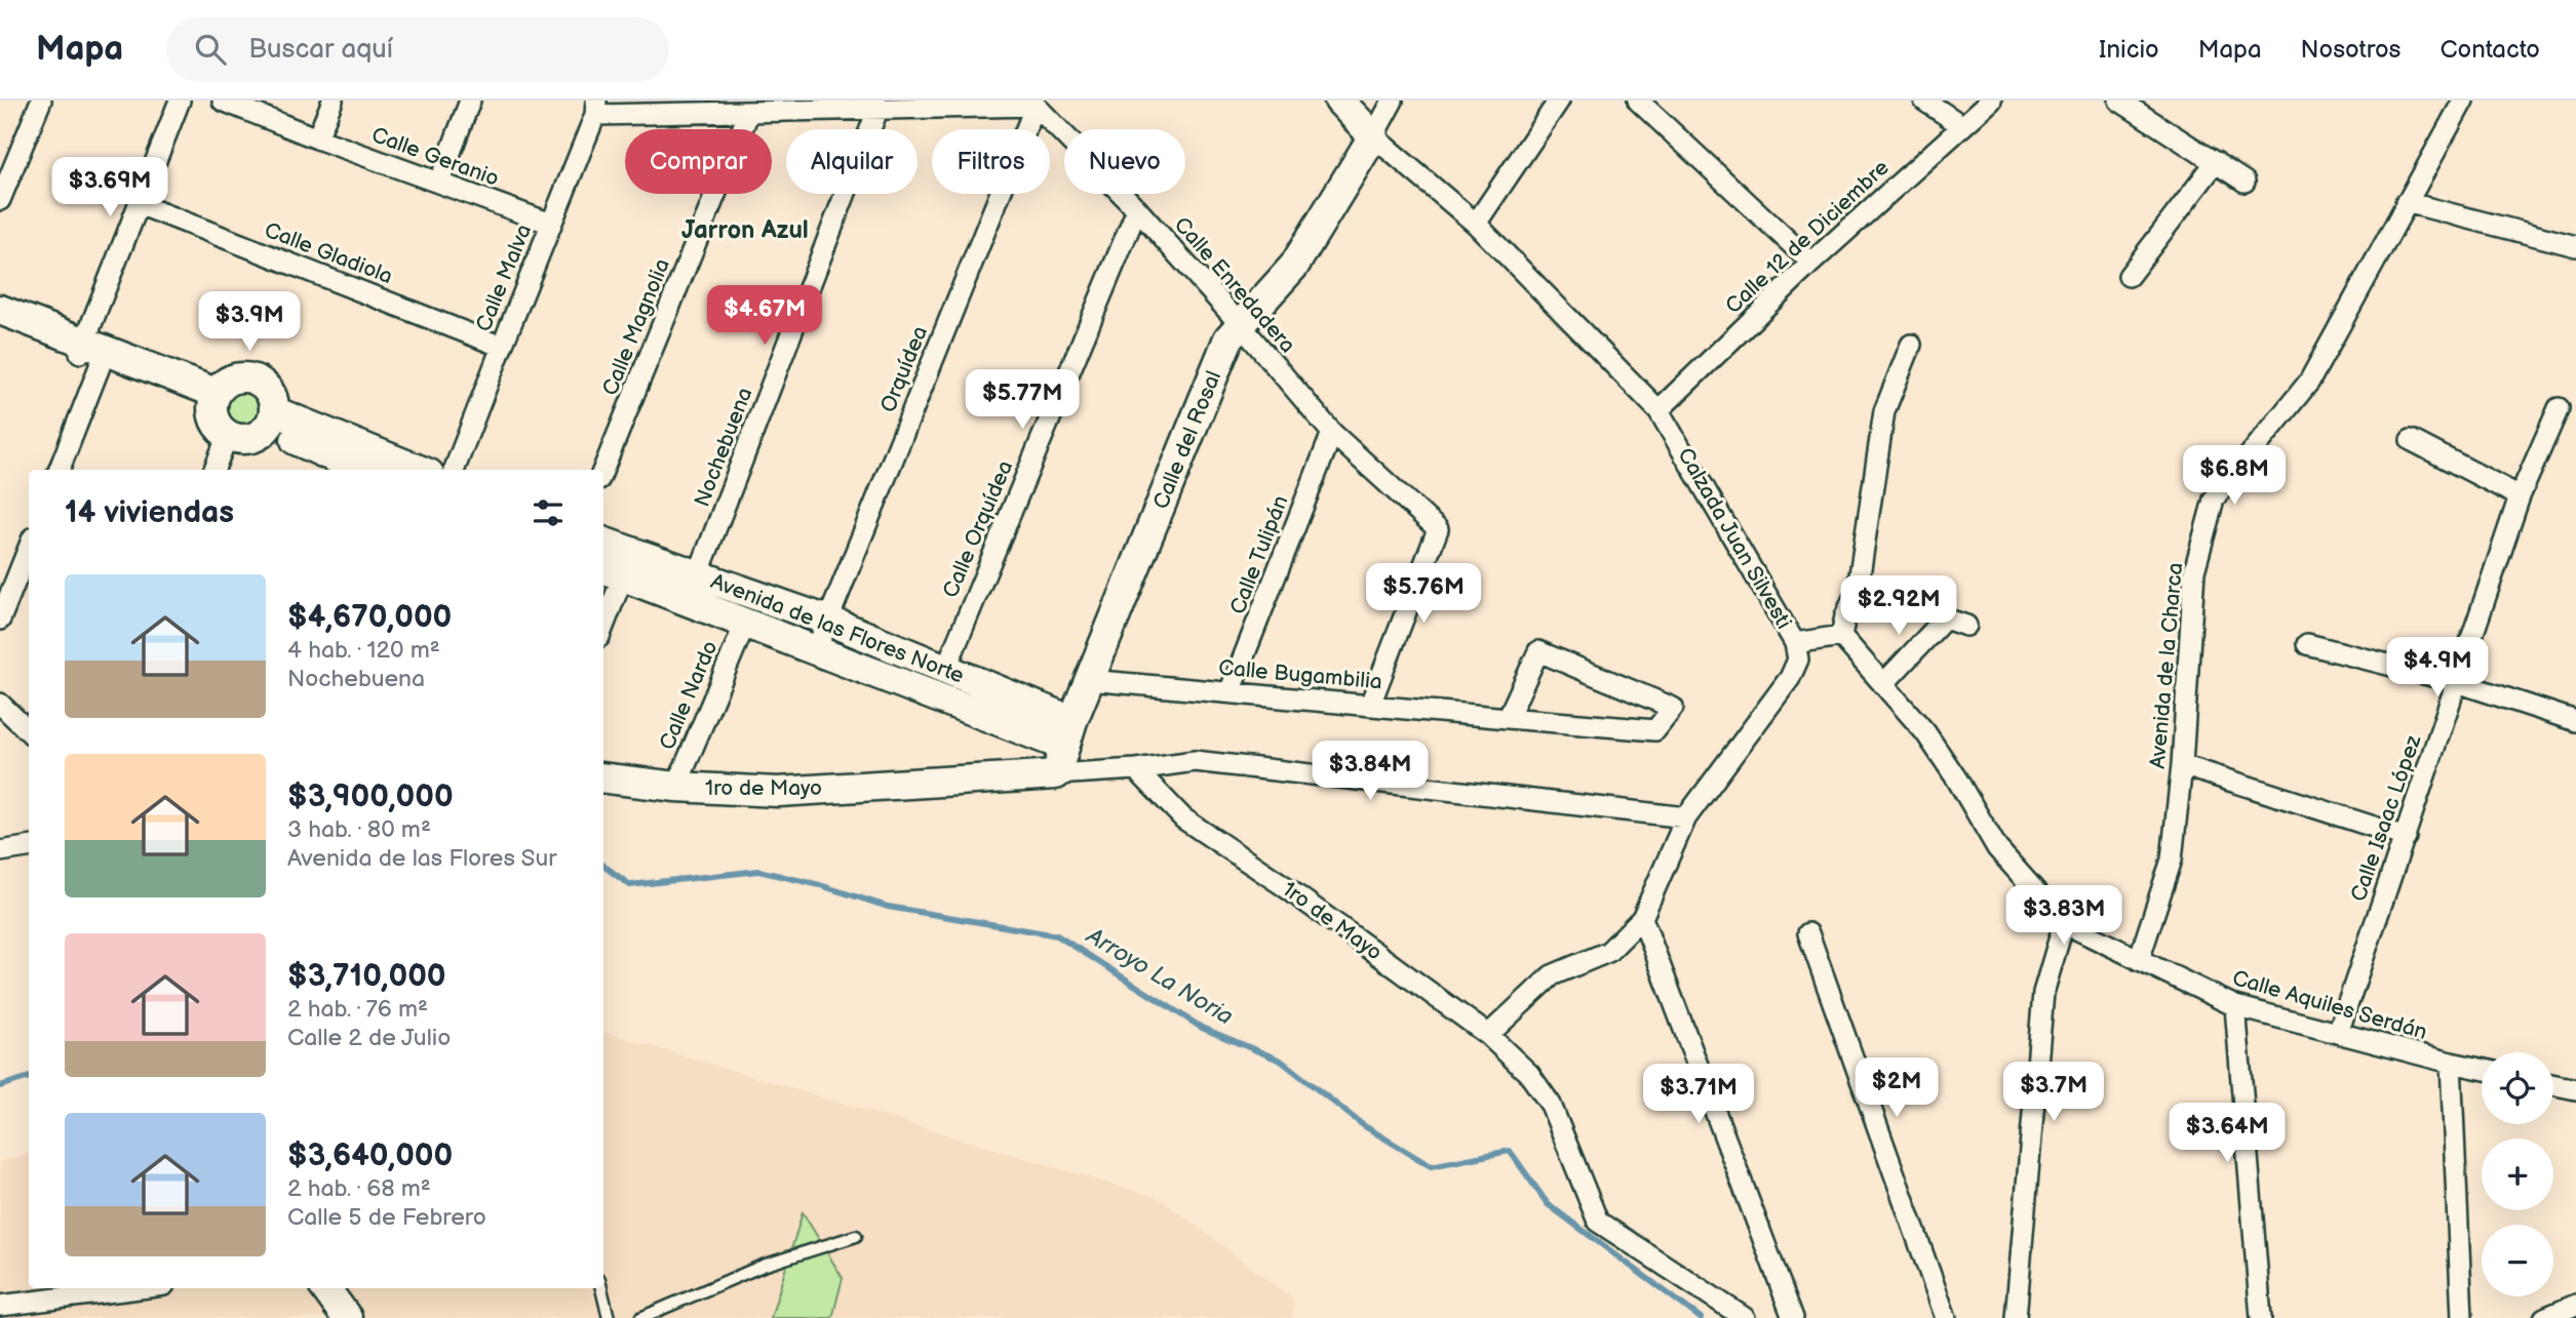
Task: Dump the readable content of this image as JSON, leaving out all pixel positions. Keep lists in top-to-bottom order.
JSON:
{
  "streets": {
    "street": [
      "Calle Geranio",
      "Calle 12 de Diciembre",
      "Calle Gladiola",
      "Calle Malva",
      "Calle Enredadera",
      "Calle Magnolia",
      "Orquídea",
      "Calle del Rosal",
      "Nochebuena",
      "Calle Orquídea",
      "Calzada Juan Silvesti",
      "Calle Tulipán",
      "Avenida de las Flores Norte",
      "Avenida de la Charca",
      "Calle Bugambilia",
      "Calle Nardo",
      "1ro de Mayo",
      "Calle Isaac López",
      "Calle Aquiles Serdán"
    ]
  },
  "crossings": [
    ["Calle Geranio", "Calle Malva"],
    ["Calle 12 de Diciembre", "Calzada Juan Silvesti"],
    ["Calle Gladiola", "Calle Malva"],
    ["Calle Enredadera", "Orquídea"],
    ["Calle Enredadera", "Calle del Rosal"],
    ["Calle Enredadera", "Calle Orquídea"],
    ["Calle Enredadera", "Calle Tulipán"],
    ["Calle Enredadera", "Calle Bugambilia"],
    ["Orquídea", "Avenida de las Flores Norte"],
    ["Calle del Rosal", "Calzada Juan Silvesti"],
    ["Calle del Rosal", "Avenida de las Flores Norte"],
    ["Calle del Rosal", "Calle Bugambilia"],
    ["Calle del Rosal", "1ro de Mayo"],
    ["Nochebuena", "Avenida de las Flores Norte"],
    ["Calle Orquídea", "Avenida de las Flores Norte"],
    ["Calzada Juan Silvesti", "1ro de Mayo"],
    ["Calle Tulipán", "Calle Bugambilia"],
    ["Avenida de las Flores Norte", "Calle Nardo"],
    ["Avenida de la Charca", "Calle Aquiles Serdán"],
    ["Calle Nardo", "1ro de Mayo"],
    ["Calle Isaac López", "Calle Aquiles Serdán"]
  ],
  "districts": ["Jarron Azul"],
  "water": ["Arroyo La Noria"],
  "page": {
    "header": "Mapa",
    "search": "Buscar aquí",
    "nav": [
      "Inicio",
      "Mapa",
      "Nosotros",
      "Contacto"
    ],
    "chip": [
      "Comprar",
      "Alquilar",
      "Filtros",
      "Nuevo"
    ],
    "price": [
      "$3.69M",
      "$4.67M",
      "$3.9M",
      "$5.77M",
      "$6.8M",
      "$5.76M",
      "$2.92M",
      "$4.9M",
      "$3.84M",
      "$3.83M",
      "$2M",
      "$3.7M",
      "$3.71M",
      "$3.64M"
    ],
    "heading": "14 viviendas",
    "list": [
      {
        "name": "$4,670,000",
        "note": "4 hab. · 120 m² · Nochebuena"
      },
      {
        "name": "$3,900,000",
        "note": "3 hab. · 80 m² · Avenida de las Flores Sur"
      },
      {
        "name": "$3,710,000",
        "note": "2 hab. · 76 m² · Calle 2 de Julio"
      },
      {
        "name": "$3,640,000",
        "note": "2 hab. · 68 m² · Calle 5 de Febrero"
      }
    ],
    "map_buttons": ["+", "−"]
  }
}
